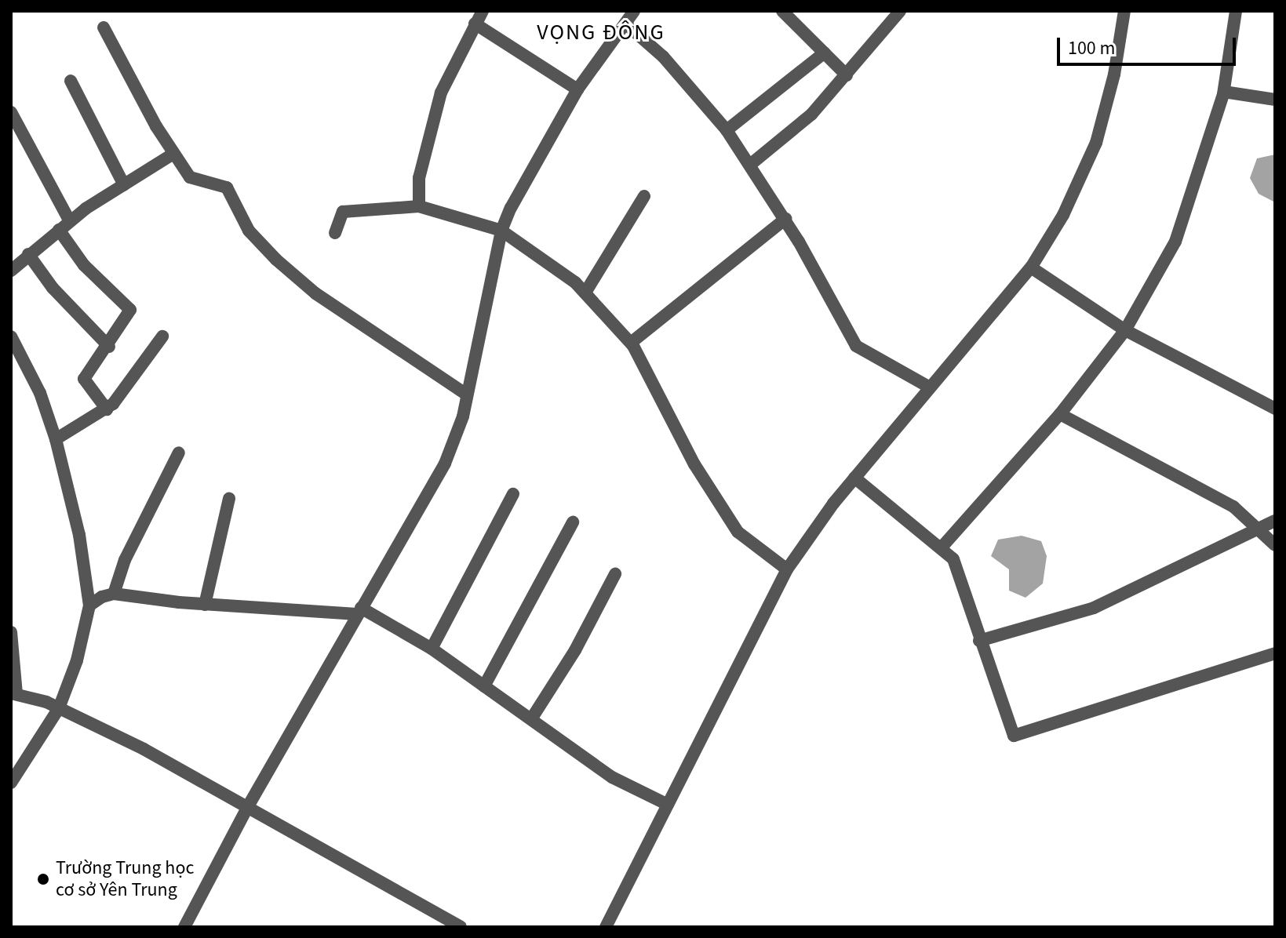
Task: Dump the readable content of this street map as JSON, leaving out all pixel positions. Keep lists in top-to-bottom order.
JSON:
{
  "districts": ["VỌNG ĐÔNG"],
  "places": ["Trường Trung học cơ sở Yên Trung"],
  "scale_bar": "100 m"
}
